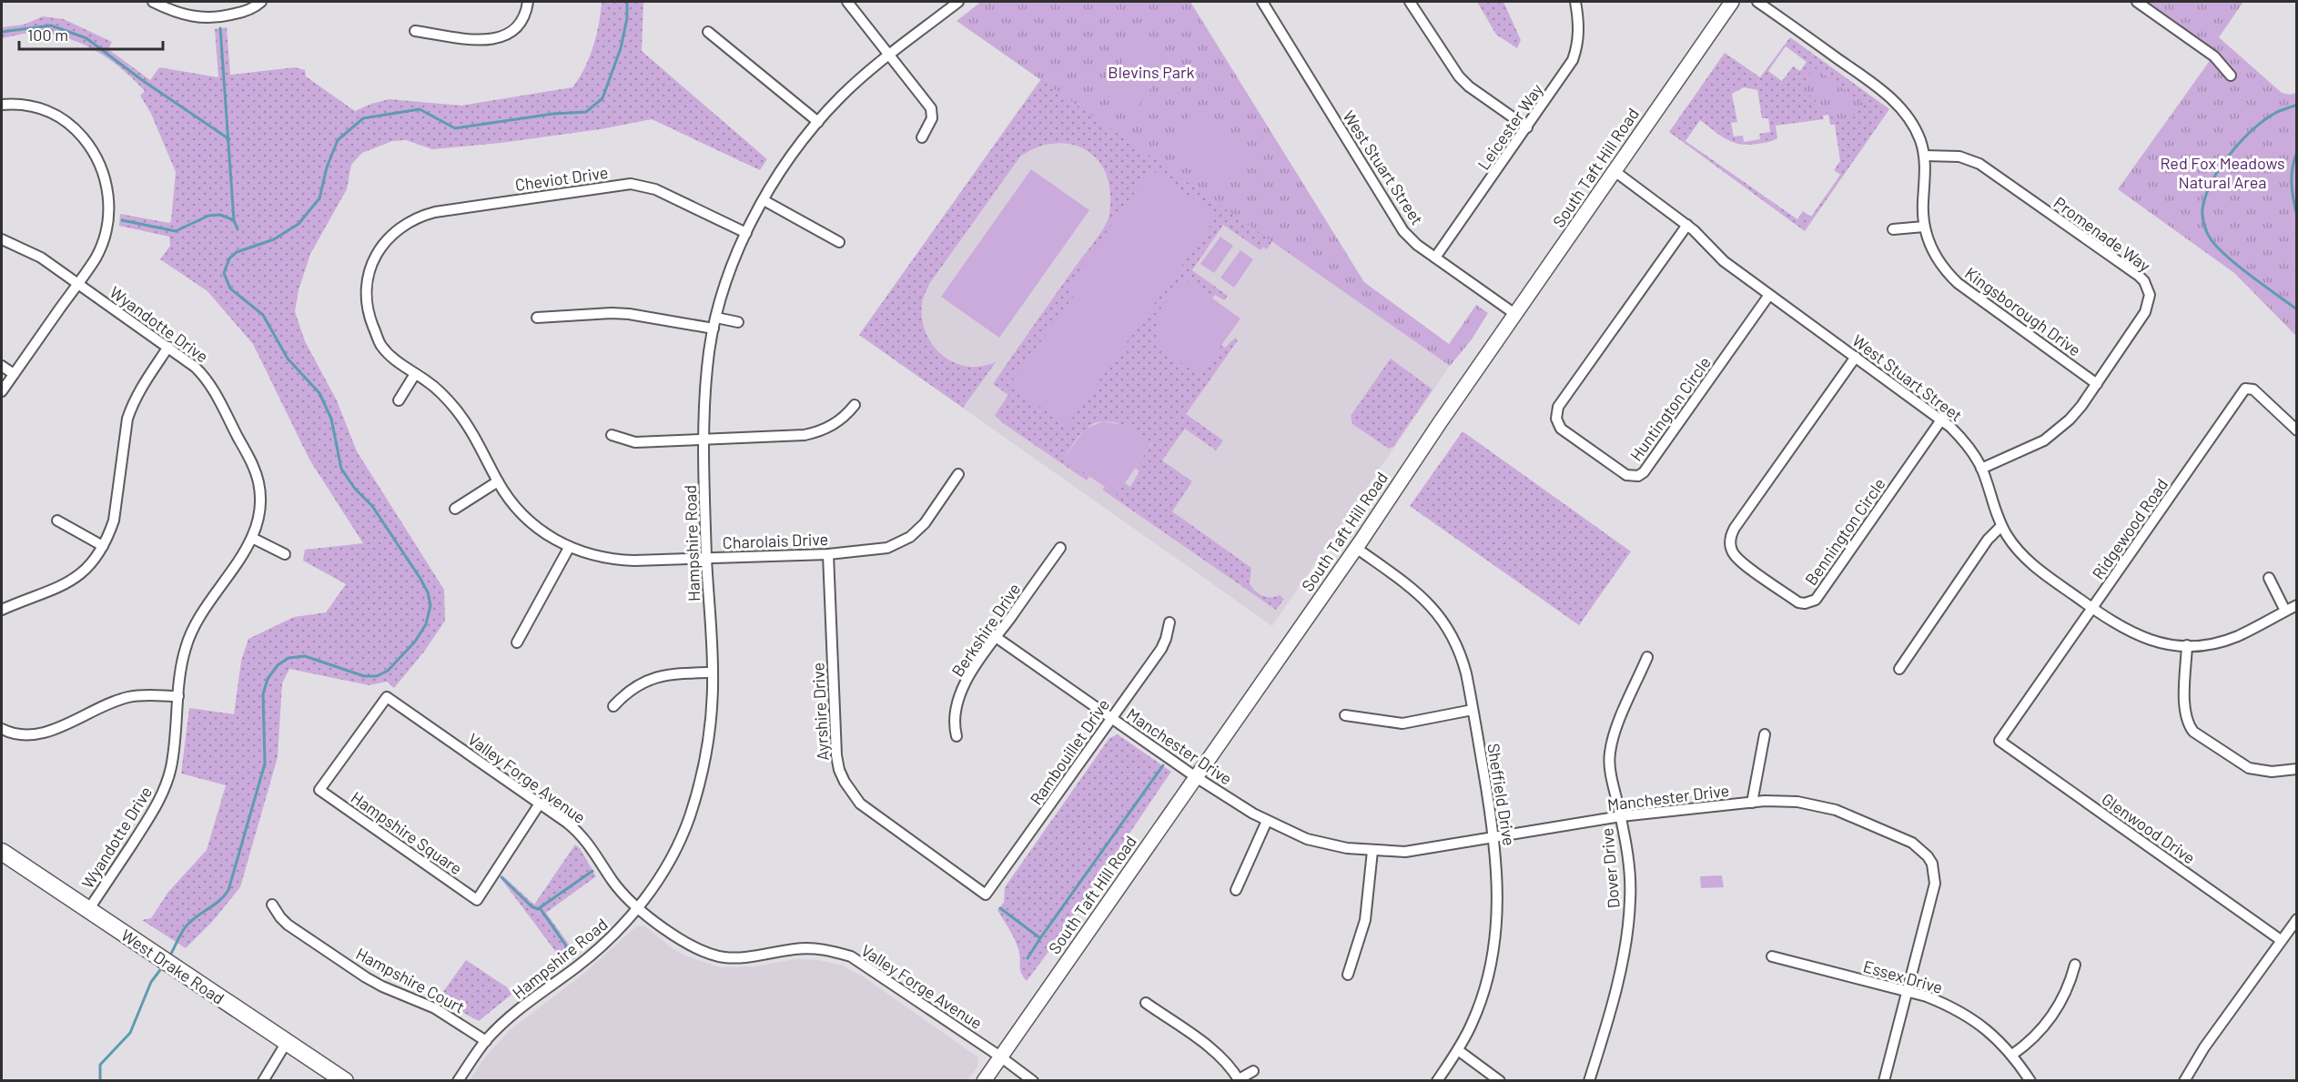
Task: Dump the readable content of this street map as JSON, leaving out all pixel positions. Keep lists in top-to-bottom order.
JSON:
{
  "streets": {
    "main road": ["South Taft Hill Road", "West Drake Road"],
    "street": [
      "Leicester Way",
      "West Stuart Street",
      "Cheviot Drive",
      "Promenade Way",
      "Kingsborough Drive",
      "Wyandotte Drive",
      "Huntington Circle",
      "Ridgewood Road",
      "Bennington Circle",
      "Charolais Drive",
      "Hampshire Road",
      "Berkshire Drive",
      "Ayrshire Drive",
      "Manchester Drive",
      "Rambouillet Drive",
      "Valley Forge Avenue",
      "Sheffield Drive",
      "Glenwood Drive",
      "Hampshire Square",
      "Dover Drive",
      "Essex Drive",
      "Hampshire Court"
    ]
  },
  "crossings": [
    ["Leicester Way", "West Stuart Street"],
    ["West Stuart Street", "South Taft Hill Road"],
    ["West Stuart Street", "Promenade Way"],
    ["West Stuart Street", "Huntington Circle"],
    ["West Stuart Street", "Ridgewood Road"],
    ["West Stuart Street", "Bennington Circle"],
    ["South Taft Hill Road", "Manchester Drive"],
    ["South Taft Hill Road", "Valley Forge Avenue"],
    ["South Taft Hill Road", "Sheffield Drive"],
    ["Cheviot Drive", "Charolais Drive"],
    ["Cheviot Drive", "Hampshire Road"],
    ["Promenade Way", "Kingsborough Drive"],
    ["Wyandotte Drive", "West Drake Road"],
    ["Ridgewood Road", "Glenwood Drive"],
    ["Charolais Drive", "Hampshire Road"],
    ["Charolais Drive", "Ayrshire Drive"],
    ["Hampshire Road", "Valley Forge Avenue"],
    ["Hampshire Road", "Hampshire Court"],
    ["Berkshire Drive", "Manchester Drive"],
    ["Ayrshire Drive", "Rambouillet Drive"],
    ["Manchester Drive", "Rambouillet Drive"],
    ["Manchester Drive", "Sheffield Drive"],
    ["Manchester Drive", "Dover Drive"],
    ["Manchester Drive", "Essex Drive"],
    ["Valley Forge Avenue", "Hampshire Square"]
  ],
  "parks": ["Blevins Park", "Red Fox Meadows Natural Area"],
  "scale_bar": "100 m"
}
